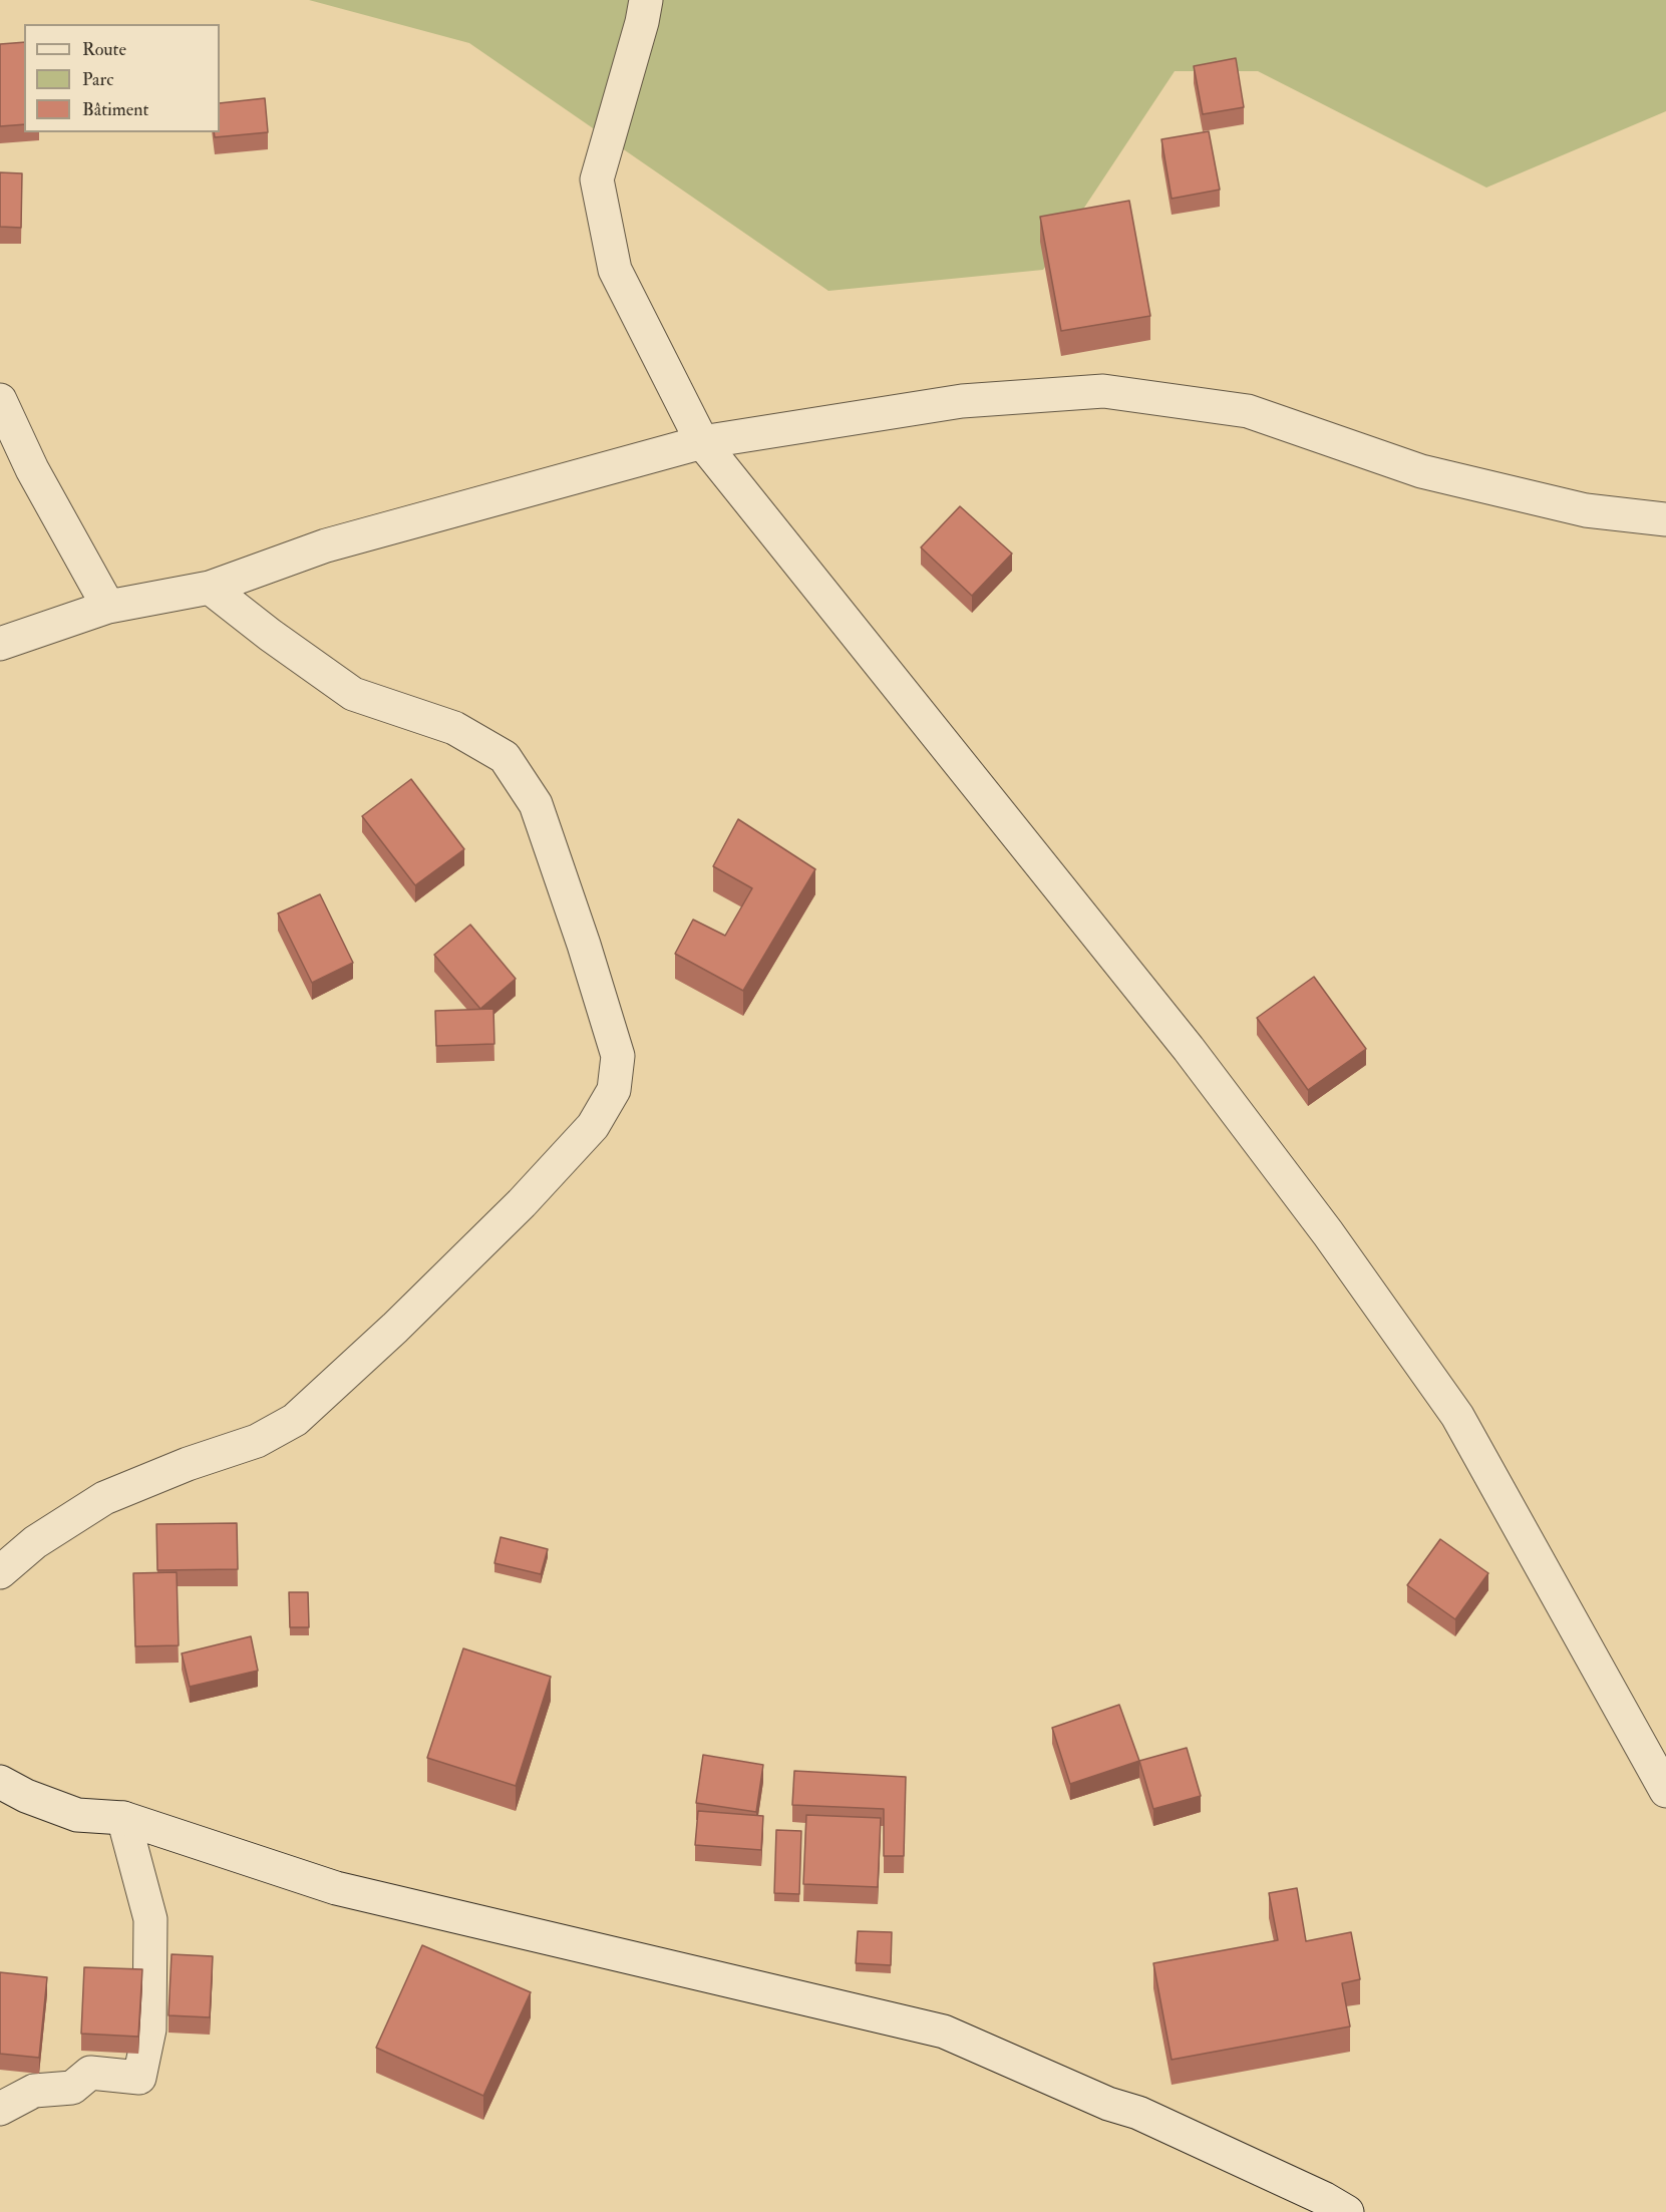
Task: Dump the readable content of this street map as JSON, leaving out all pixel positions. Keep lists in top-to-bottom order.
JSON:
{
  "legend": ["Route", "Parc", "Bâtiment"]
}
